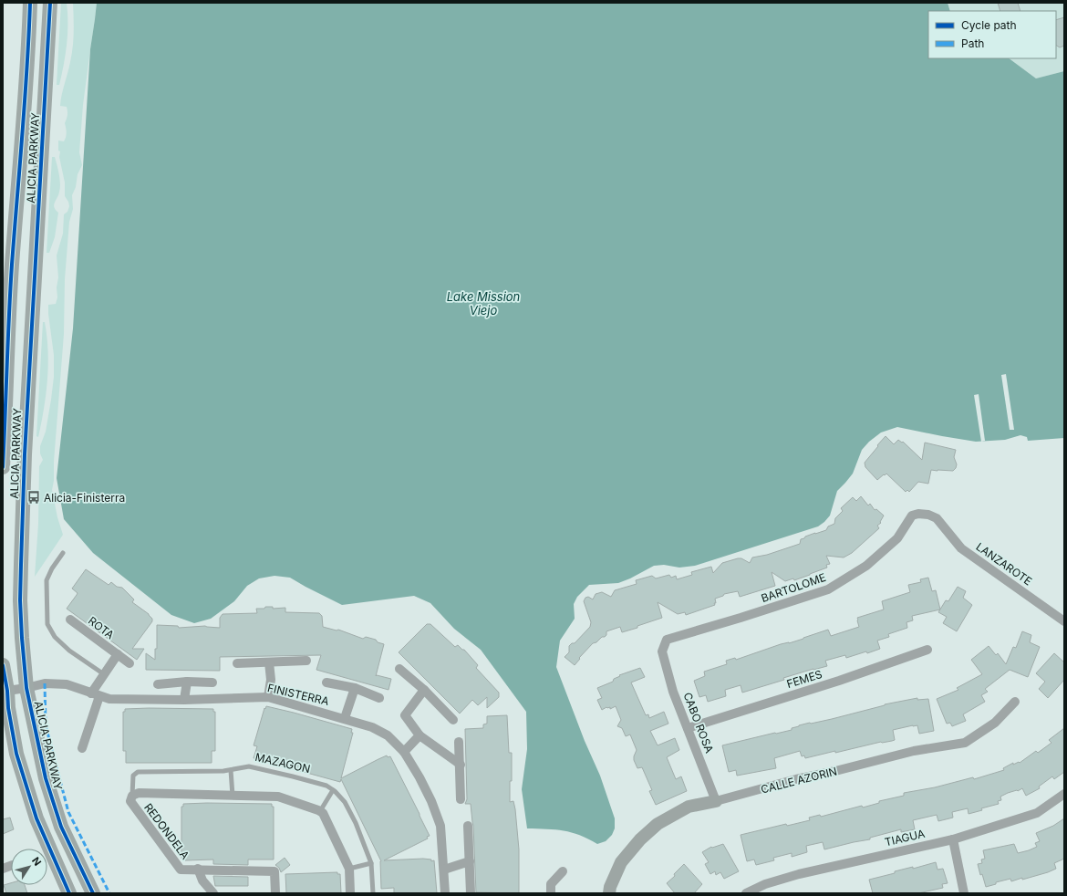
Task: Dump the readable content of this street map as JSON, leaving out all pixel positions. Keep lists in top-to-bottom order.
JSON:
{
  "streets": {
    "main road": ["ALICIA PARKWAY"],
    "street": [
      "LANZAROTE",
      "BARTOLOME",
      "ROTA",
      "FEMES",
      "FINISTERRA",
      "CABO ROSA",
      "CALLE AZORIN",
      "REDONDELA",
      "TIAGUA"
    ],
    "lane": ["MAZAGON"]
  },
  "crossings": [
    ["ALICIA PARKWAY", "FINISTERRA"],
    ["LANZAROTE", "BARTOLOME"],
    ["BARTOLOME", "CABO ROSA"],
    ["ROTA", "FINISTERRA"],
    ["FEMES", "CABO ROSA"],
    ["CABO ROSA", "CALLE AZORIN"],
    ["MAZAGON", "REDONDELA"]
  ],
  "water": ["Lake Mission Viejo"],
  "places": {
    "bus stop": ["Alicia-Finisterra"]
  },
  "legend": ["Cycle path", "Path"],
  "north": "top right"
}
